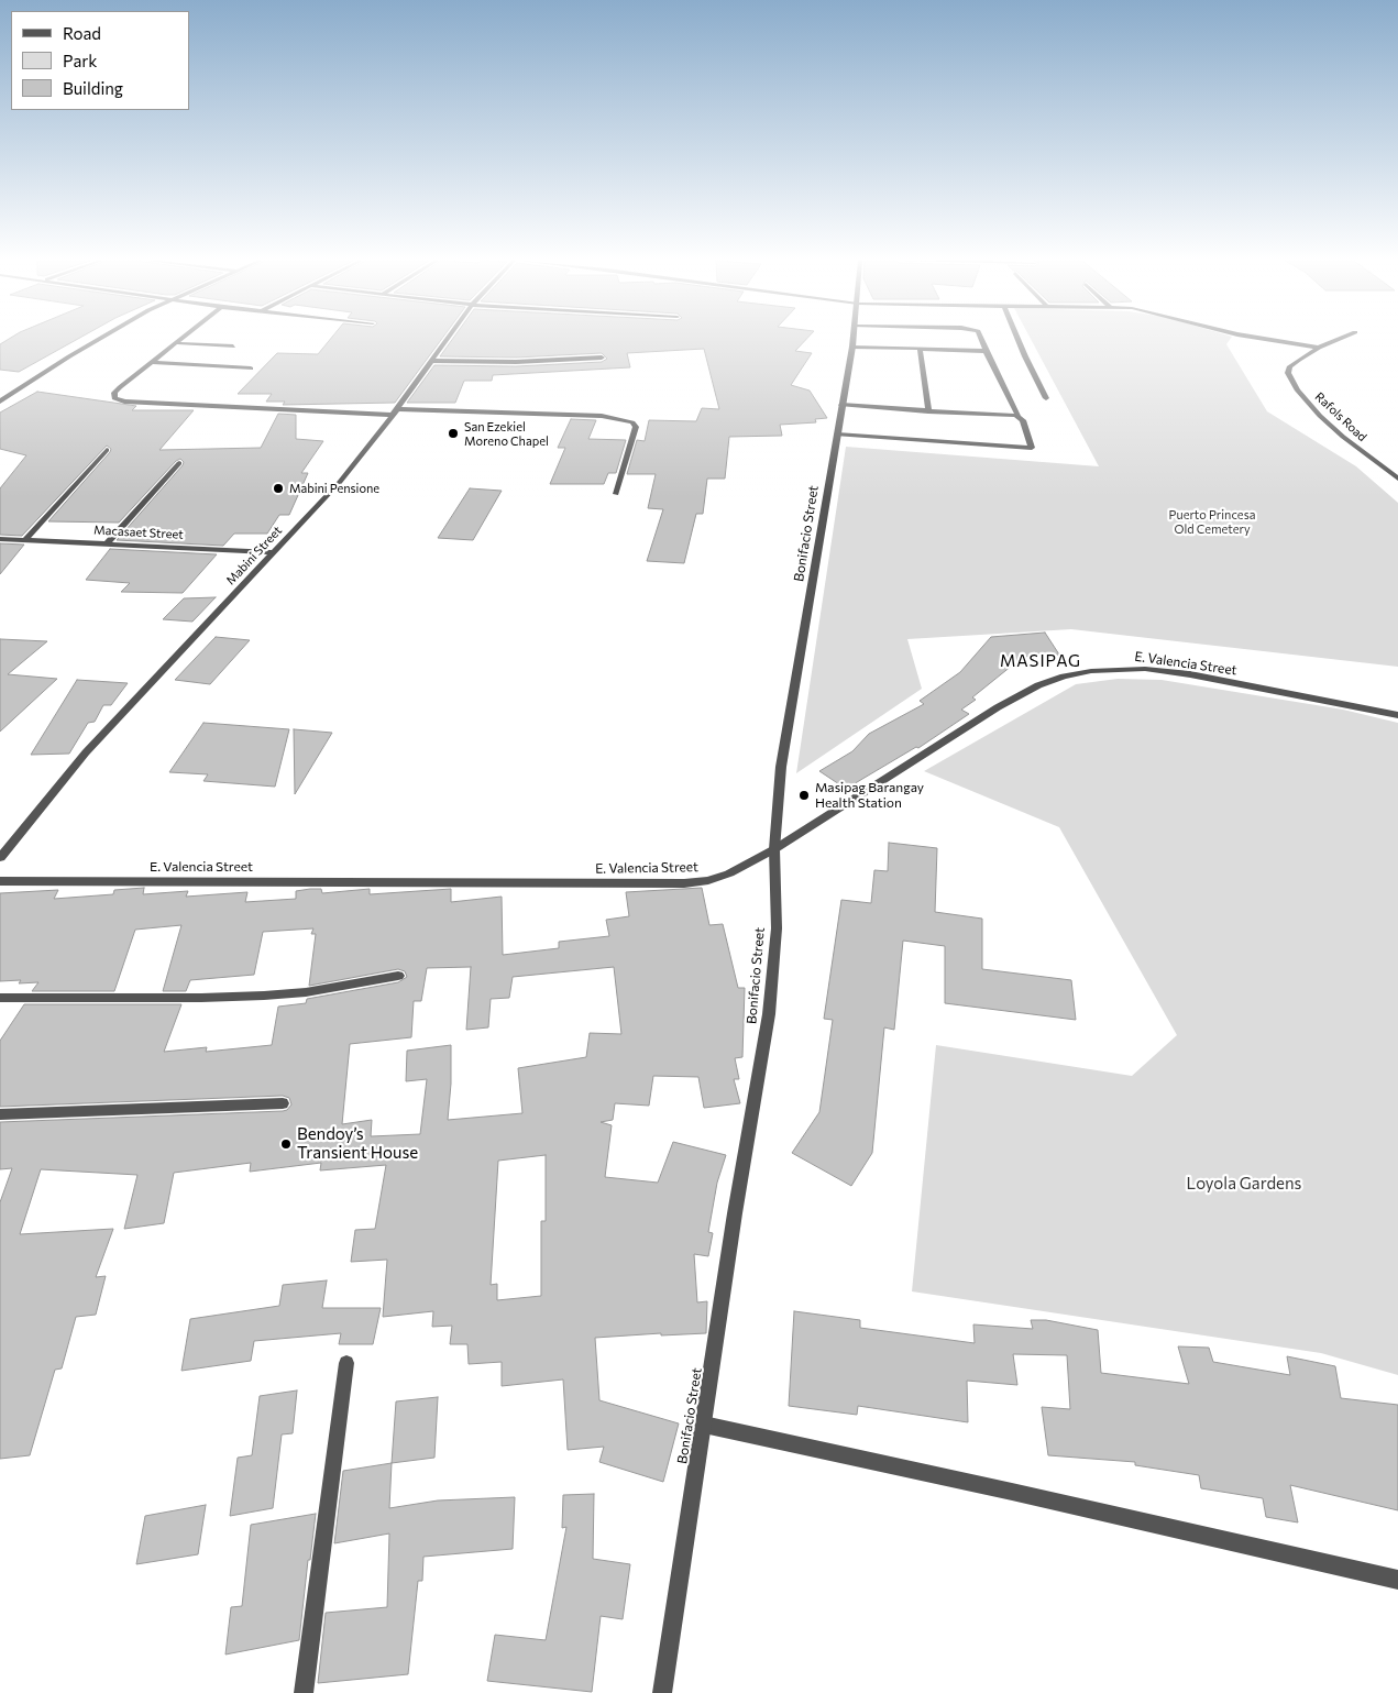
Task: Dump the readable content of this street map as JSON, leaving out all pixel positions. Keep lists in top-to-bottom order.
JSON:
{
  "streets": {
    "street": [
      "Rafols Road",
      "Macasaet Street",
      "Bonifacio Street",
      "Mabini Street",
      "E. Valencia Street"
    ]
  },
  "crossings": [
    ["Macasaet Street", "Mabini Street"],
    ["Bonifacio Street", "E. Valencia Street"]
  ],
  "districts": ["MASIPAG"],
  "parks": ["Puerto Princesa Old Cemetery", "Loyola Gardens"],
  "places": [
    "San Ezekiel Moreno Chapel",
    "Mabini Pensione",
    "Masipag Barangay Health Station",
    "Bendoy’s Transient House"
  ],
  "legend": ["Road", "Park", "Building"]
}
